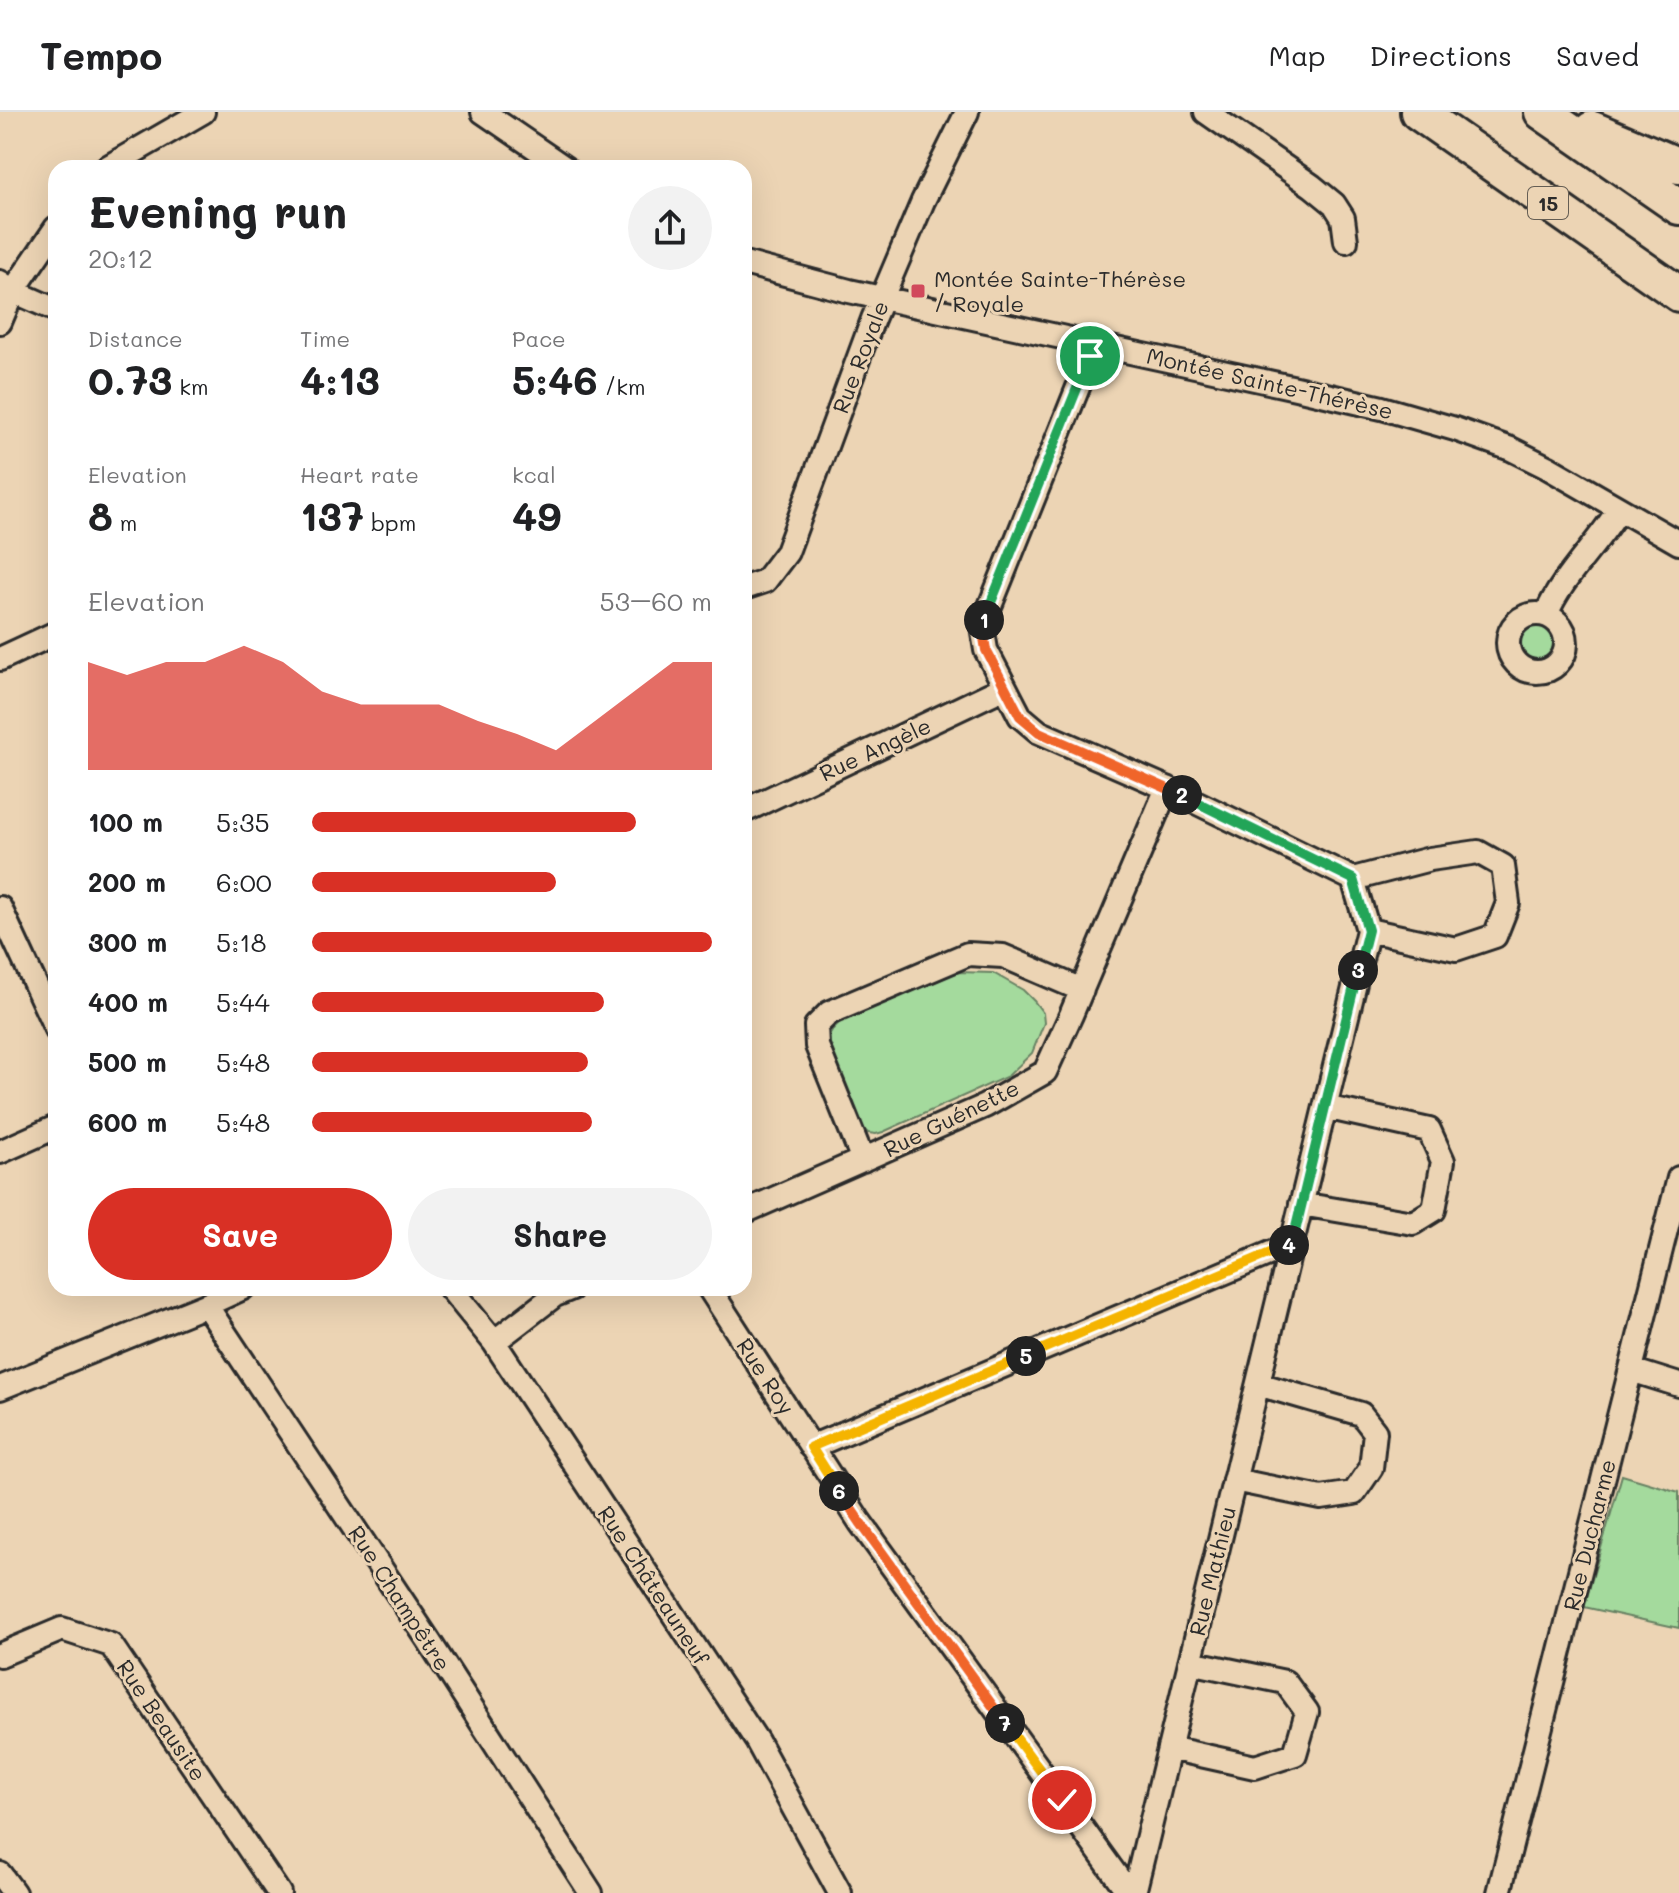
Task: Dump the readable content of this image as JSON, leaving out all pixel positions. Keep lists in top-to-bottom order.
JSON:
{
  "streets": {
    "highway": ["15"],
    "street": [
      "Rue Royale",
      "Montée Sainte-Thérèse",
      "Rue Angèle",
      "Rue Guénette",
      "Rue Roy",
      "Rue Ducharme",
      "Rue Mathieu",
      "Rue Châteauneuf",
      "Rue Champêtre",
      "Rue Beausite"
    ]
  },
  "crossings": [
    ["Rue Royale", "Montée Sainte-Thérèse"],
    ["Rue Roy", "Rue Mathieu"]
  ],
  "places": {
    "transit": ["Montée Sainte-Thérèse / Royale"]
  },
  "page": {
    "header": "Tempo",
    "nav": ["Map", "Directions", "Saved"],
    "heading": ["Evening run", "20:12"],
    "stats": [
      ["Distance", "0.73 km"],
      ["Time", "4:13"],
      ["Pace", "5:46 /km"],
      ["Elevation", "8 m"],
      ["Heart rate", "137 bpm"],
      ["kcal", "49"]
    ],
    "chart": ["Elevation", "53–60 m"],
    "pins": [
      "1",
      "2",
      "3",
      "4",
      "5",
      "6",
      "7"
    ],
    "list": [
      {
        "name": "100 m",
        "note": "5:35"
      },
      {
        "name": "200 m",
        "note": "6:00"
      },
      {
        "name": "300 m",
        "note": "5:18"
      },
      {
        "name": "400 m",
        "note": "5:44"
      },
      {
        "name": "500 m",
        "note": "5:48"
      },
      {
        "name": "600 m",
        "note": "5:48"
      }
    ],
    "buttons": ["Save", "Share"]
  }
}
